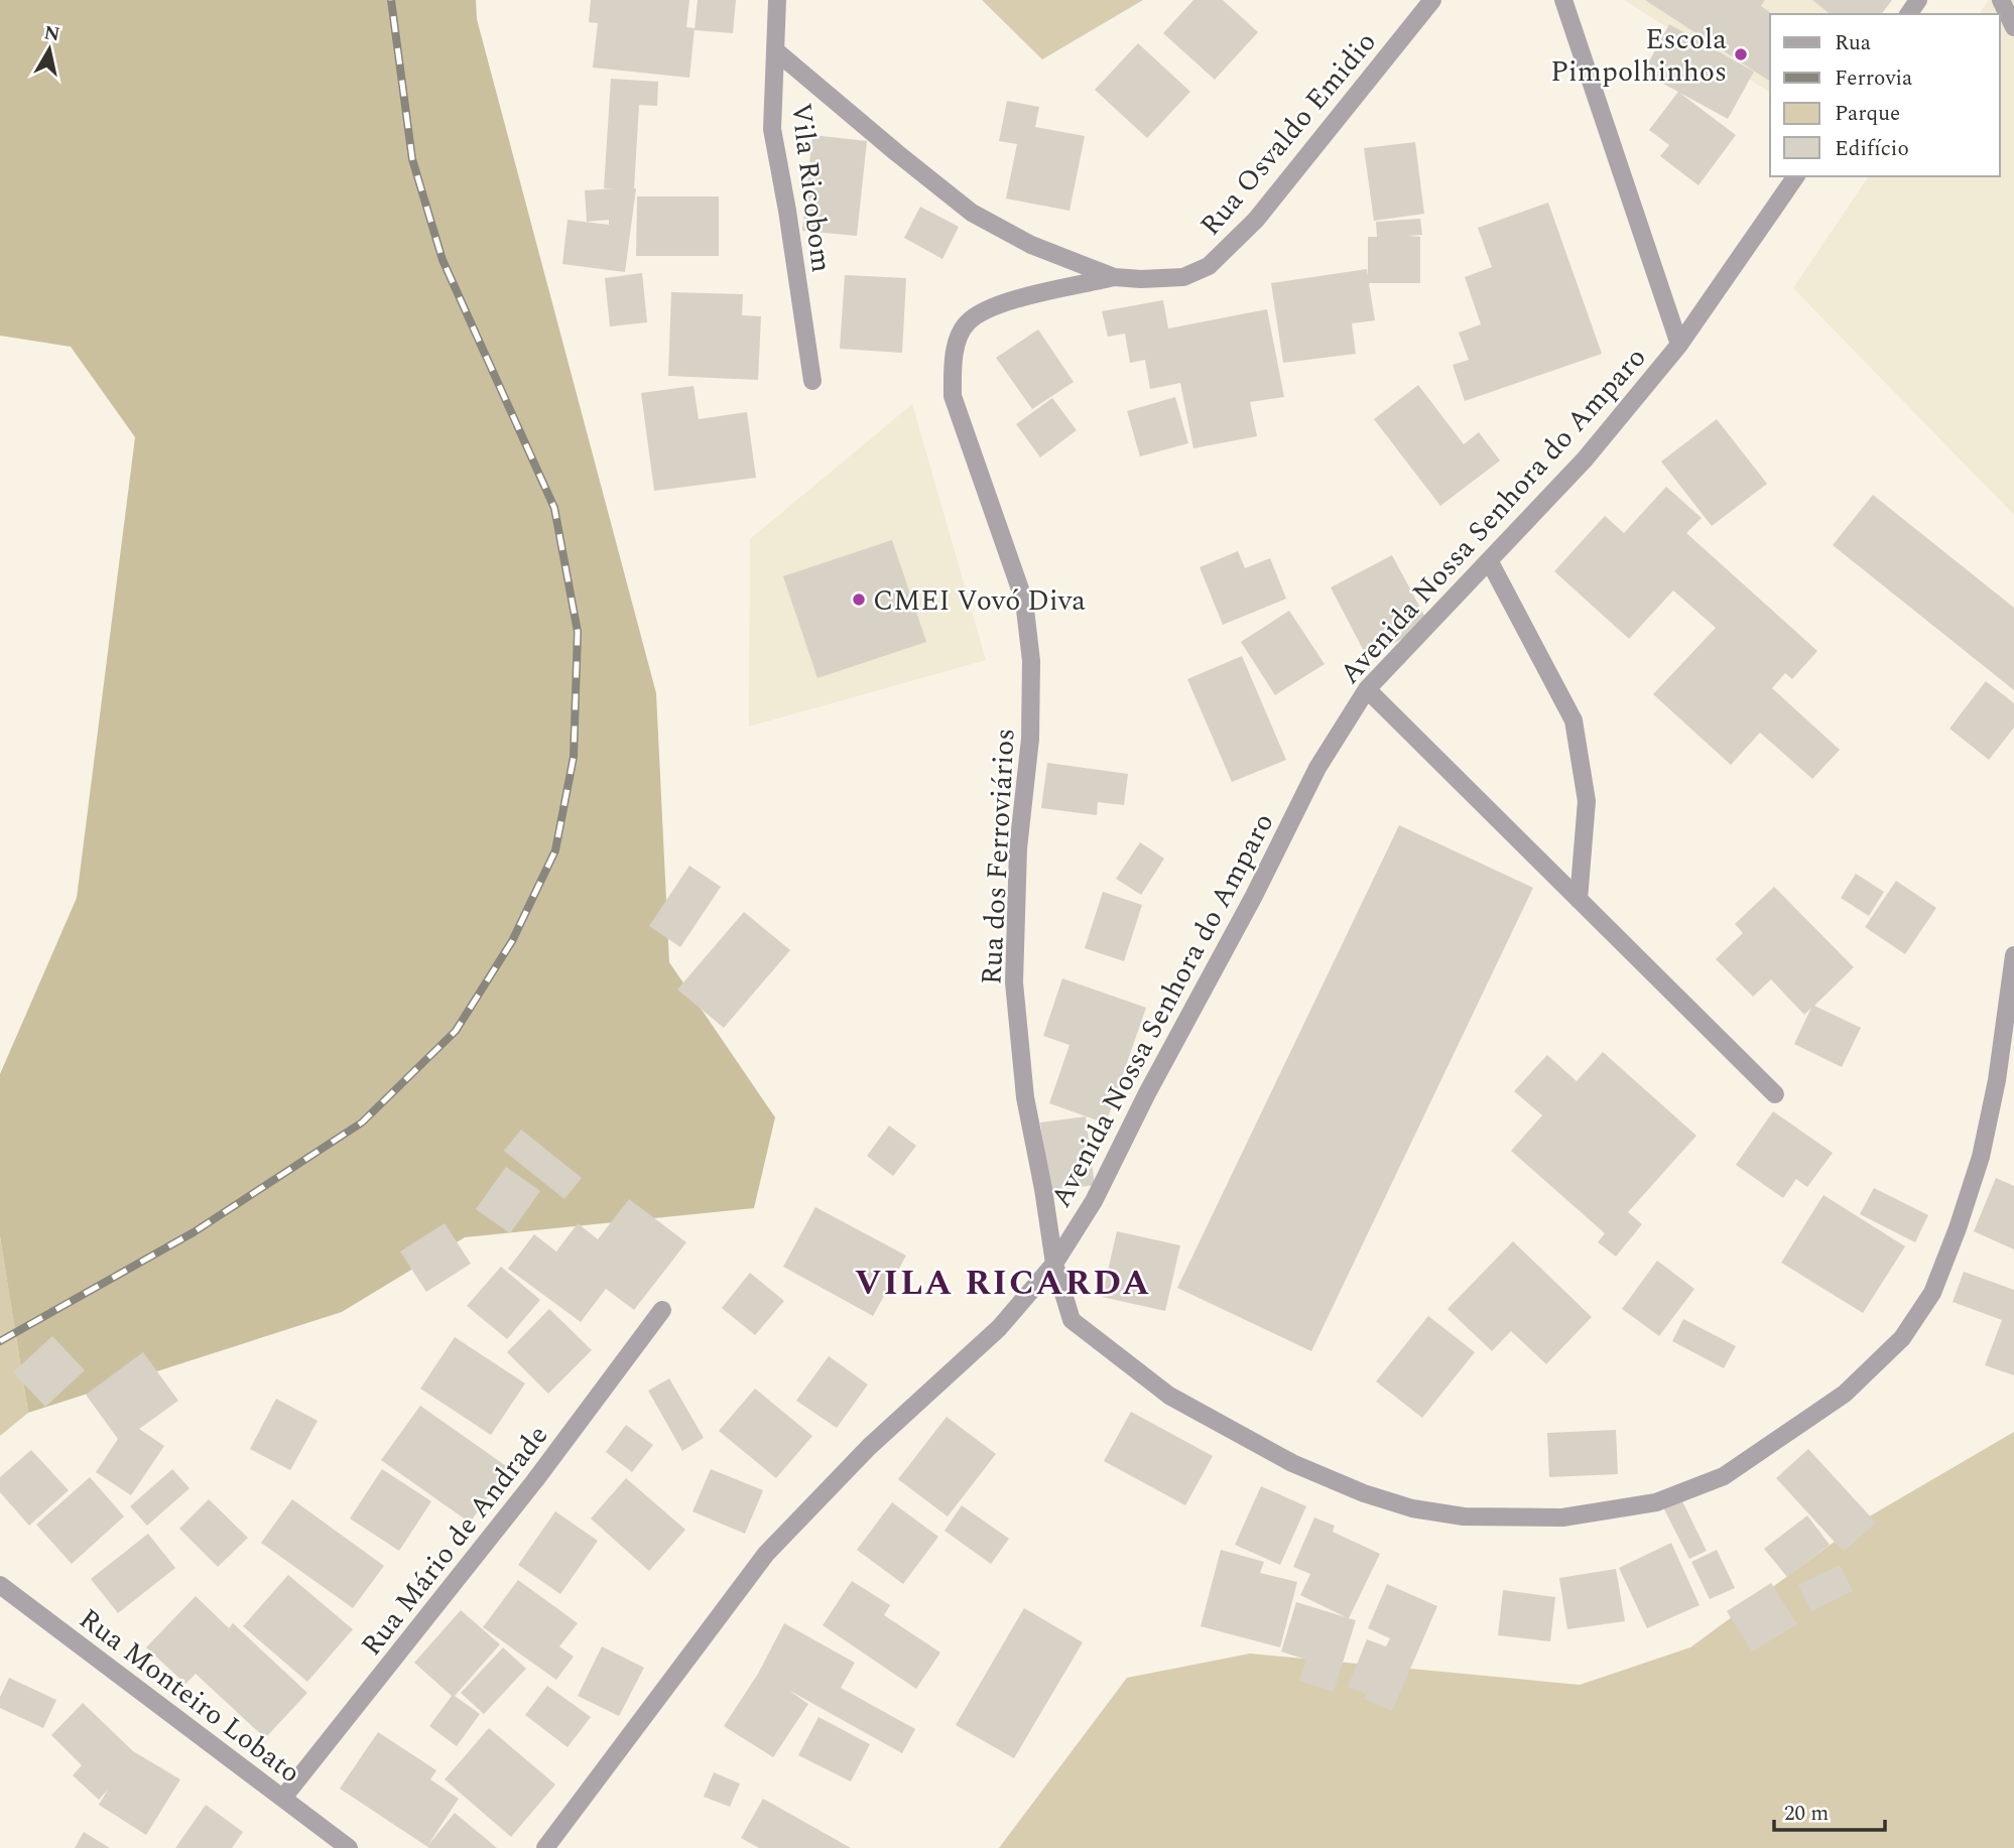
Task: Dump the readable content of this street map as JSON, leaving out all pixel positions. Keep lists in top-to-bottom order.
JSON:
{
  "streets": {
    "street": [
      "Rua Osvaldo Emidio",
      "Vila Ricobom",
      "Avenida Nossa Senhora do Amparo",
      "Rua dos Ferroviários",
      "Rua Mário de Andrade",
      "Rua Monteiro Lobato"
    ]
  },
  "crossings": [
    ["Rua Osvaldo Emidio", "Vila Ricobom"],
    ["Rua Osvaldo Emidio", "Rua dos Ferroviários"],
    ["Avenida Nossa Senhora do Amparo", "Rua dos Ferroviários"],
    ["Rua Mário de Andrade", "Rua Monteiro Lobato"]
  ],
  "districts": ["VILA RICARDA"],
  "places": ["Escola Pimpolhinhos", "CMEI Vovó Diva"],
  "legend": [
    "Rua",
    "Ferrovia",
    "Parque",
    "Edifício"
  ],
  "scale_bar": "20 m",
  "north": "top"
}
